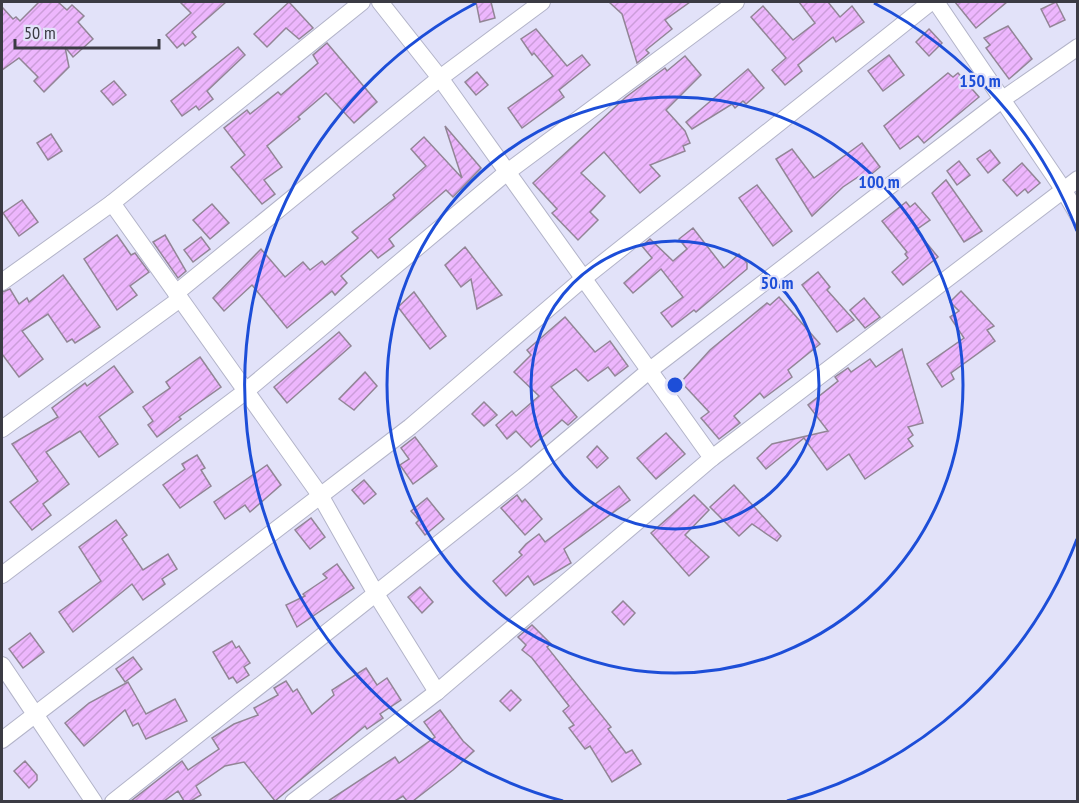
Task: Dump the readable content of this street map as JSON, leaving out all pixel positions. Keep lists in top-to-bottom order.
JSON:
{
  "scale_bar": "50 m",
  "rings": ["150 m", "100 m", "50 m"]
}
